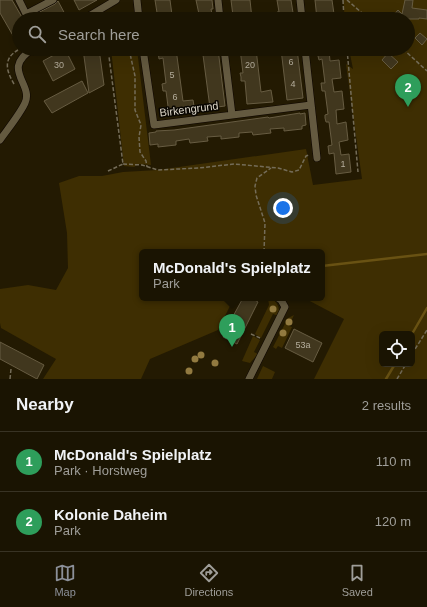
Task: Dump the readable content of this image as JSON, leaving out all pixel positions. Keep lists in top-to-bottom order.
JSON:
{
  "streets": {
    "street": ["Birkengrund"]
  },
  "house_numbers": [
    "6",
    "30",
    "20",
    "5",
    "4",
    "6",
    "1",
    "53a"
  ],
  "page": {
    "search": "Search here",
    "pins": ["2", "1"],
    "popup": ["McDonald's Spielplatz", "Park"],
    "heading": ["Nearby", "2 results"],
    "list": [
      {
        "mark": "1",
        "name": "McDonald's Spielplatz",
        "note": "Park · Horstweg",
        "value": "110 m"
      },
      {
        "mark": "2",
        "name": "Kolonie Daheim",
        "note": "Park",
        "value": "120 m"
      }
    ],
    "nav": ["Map", "Directions", "Saved"]
  }
}
